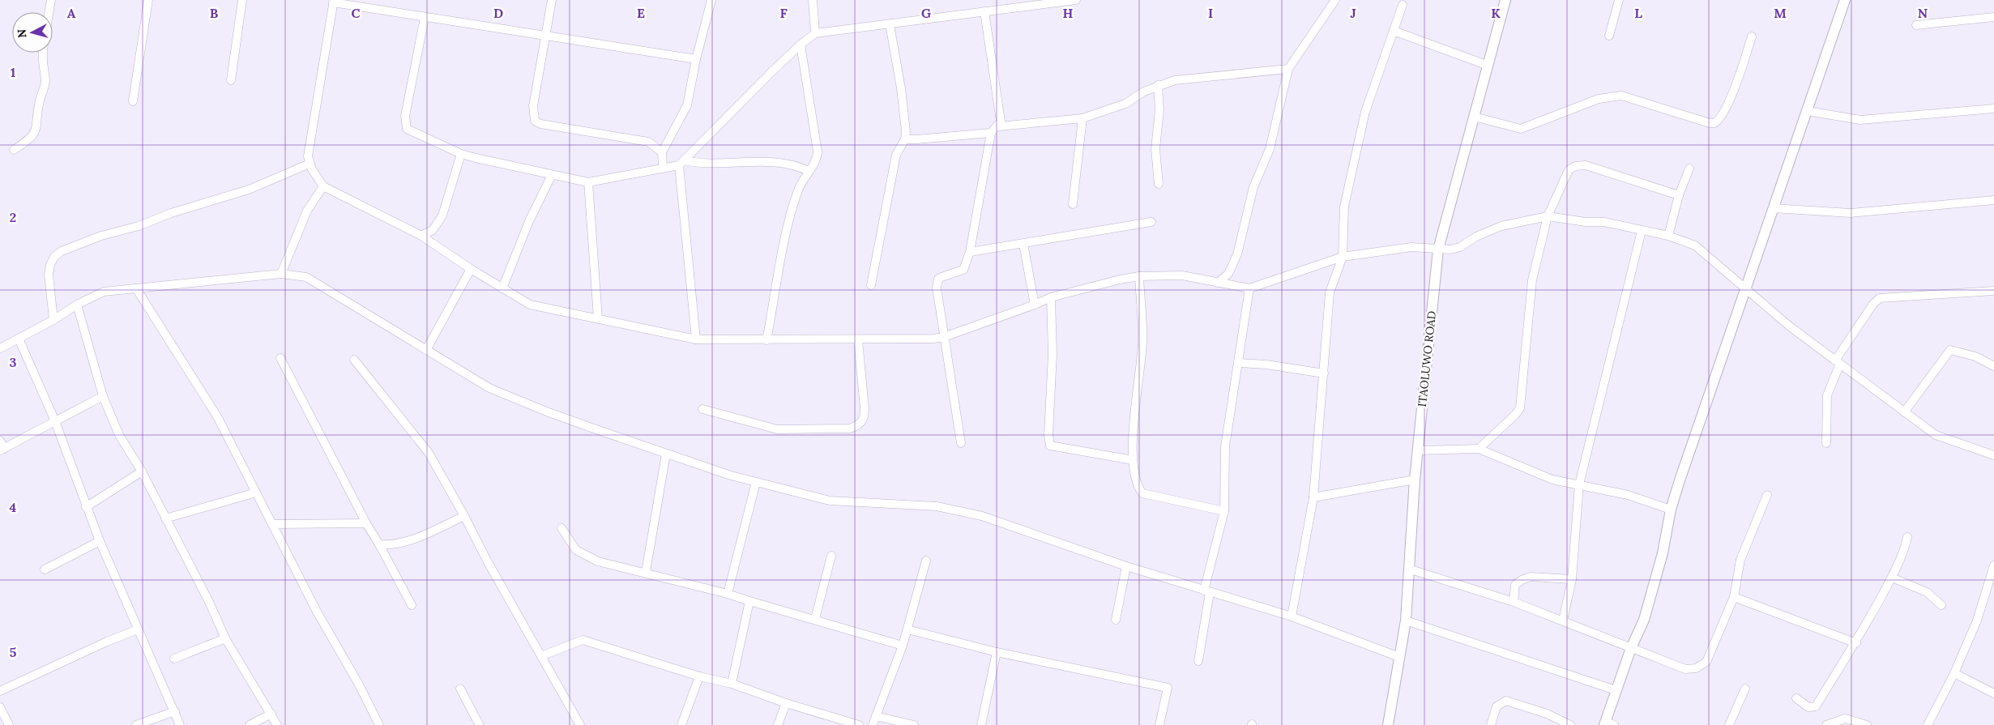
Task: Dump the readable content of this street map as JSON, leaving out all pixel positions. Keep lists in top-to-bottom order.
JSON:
{
  "streets": {
    "street": ["ITAOLUWO ROAD"]
  },
  "north": "left",
  "grid": {
    "columns": [
      "A",
      "B",
      "C",
      "D",
      "E",
      "F",
      "G",
      "H",
      "I",
      "J",
      "K",
      "L",
      "M",
      "N"
    ],
    "rows": [
      "1",
      "2",
      "3",
      "4",
      "5"
    ]
  }
}
